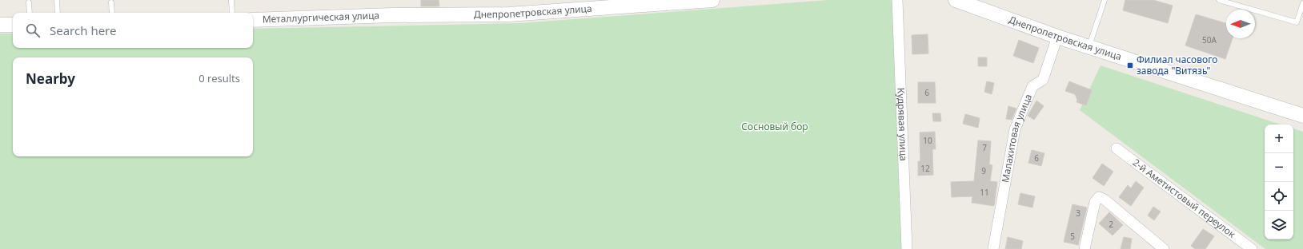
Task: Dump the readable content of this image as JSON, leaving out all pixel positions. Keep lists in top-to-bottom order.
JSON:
{
  "streets": {
    "street": [
      "Днепропетровская улица",
      "Металлургическая улица",
      "Кудрявая улица",
      "Малахитовая улица",
      "2-й Аметистовый переулок"
    ]
  },
  "crossings": [
    ["Днепропетровская улица", "Металлургическая улица"],
    ["Днепропетровская улица", "Малахитовая улица"]
  ],
  "parks": ["Сосновый бор"],
  "places": {
    "transit": ["Филиал часового завода \"Витязь\""]
  },
  "house_numbers": [
    "50А",
    "6",
    "10",
    "7",
    "6",
    "12",
    "9",
    "11",
    "3",
    "2",
    "5"
  ],
  "north": "left",
  "page": {
    "search": "Search here",
    "heading": ["Nearby", "0 results"],
    "map_buttons": ["+", "−"]
  }
}
